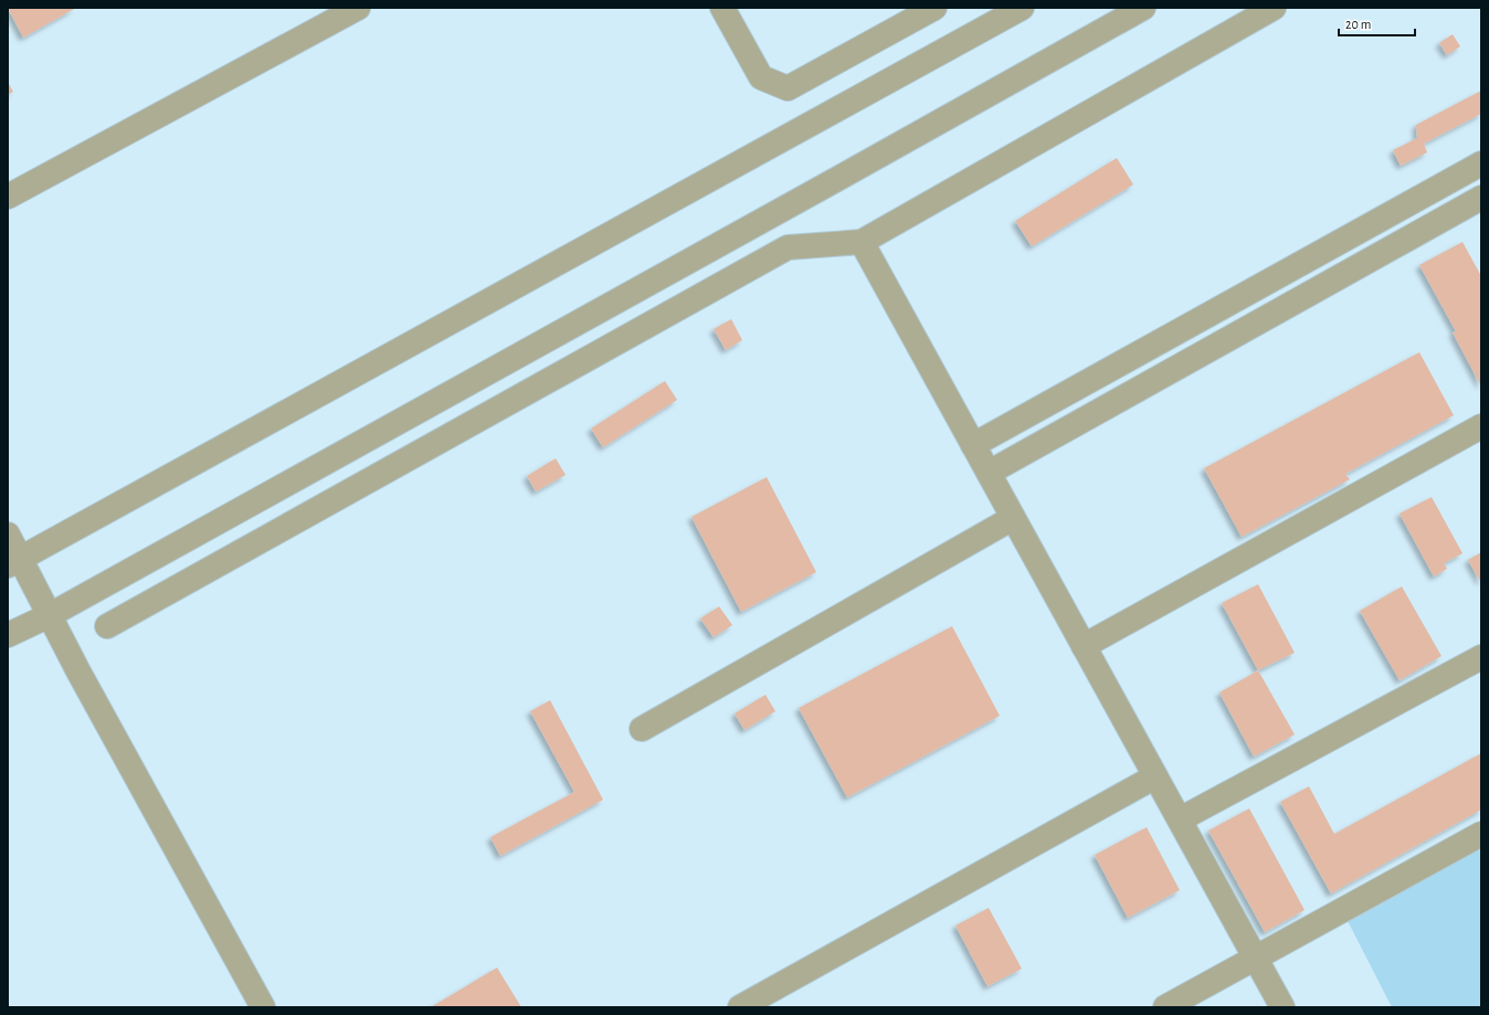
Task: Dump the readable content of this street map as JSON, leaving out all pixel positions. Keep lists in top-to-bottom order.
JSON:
{
  "scale_bar": "20 m"
}
